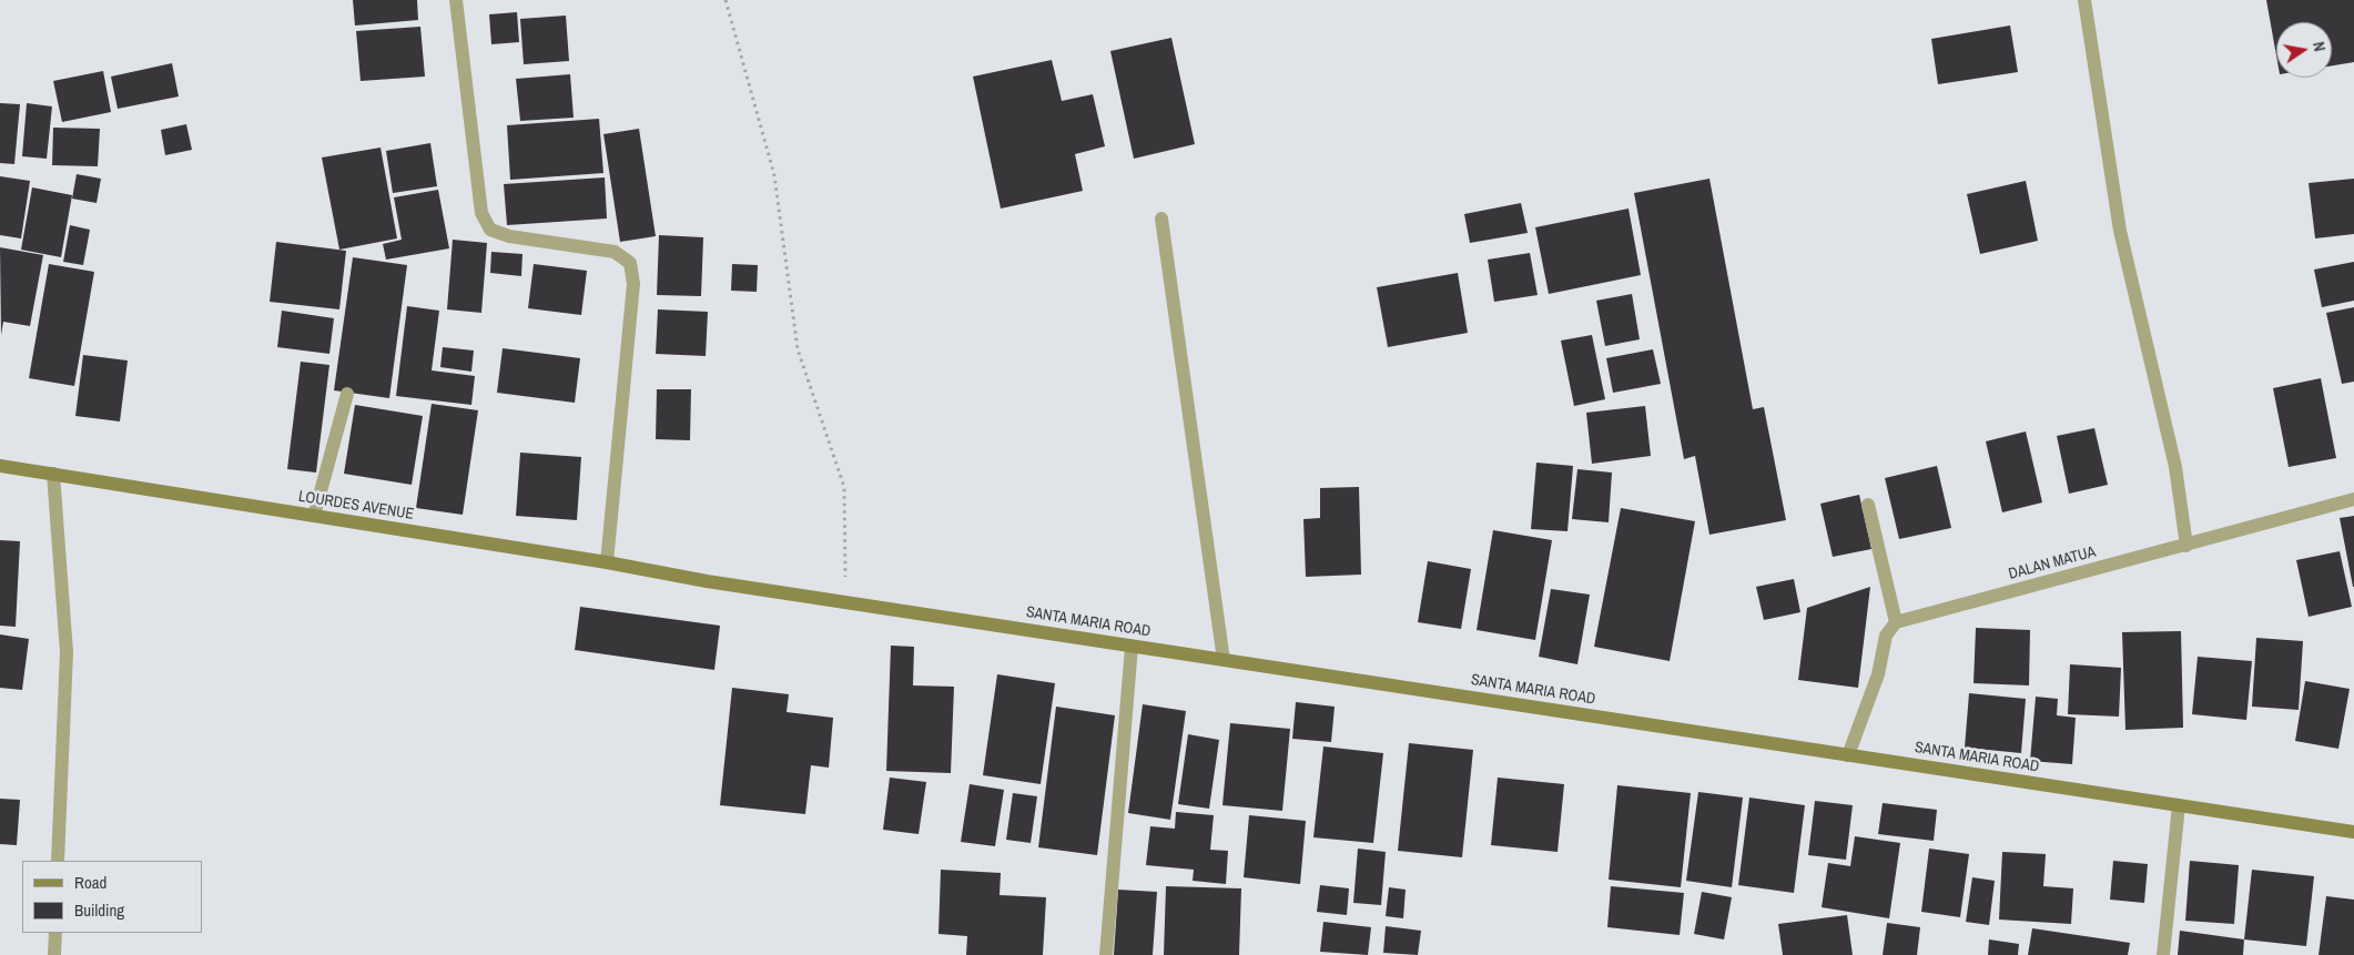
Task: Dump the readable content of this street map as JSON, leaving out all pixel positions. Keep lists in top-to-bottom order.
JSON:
{
  "streets": {
    "main road": ["LOURDES AVENUE", "SANTA MARIA ROAD"],
    "street": ["DALAN MATUA"]
  },
  "crossings": [
    ["LOURDES AVENUE", "SANTA MARIA ROAD"]
  ],
  "legend": ["Road", "Building"],
  "north": "right"
}
